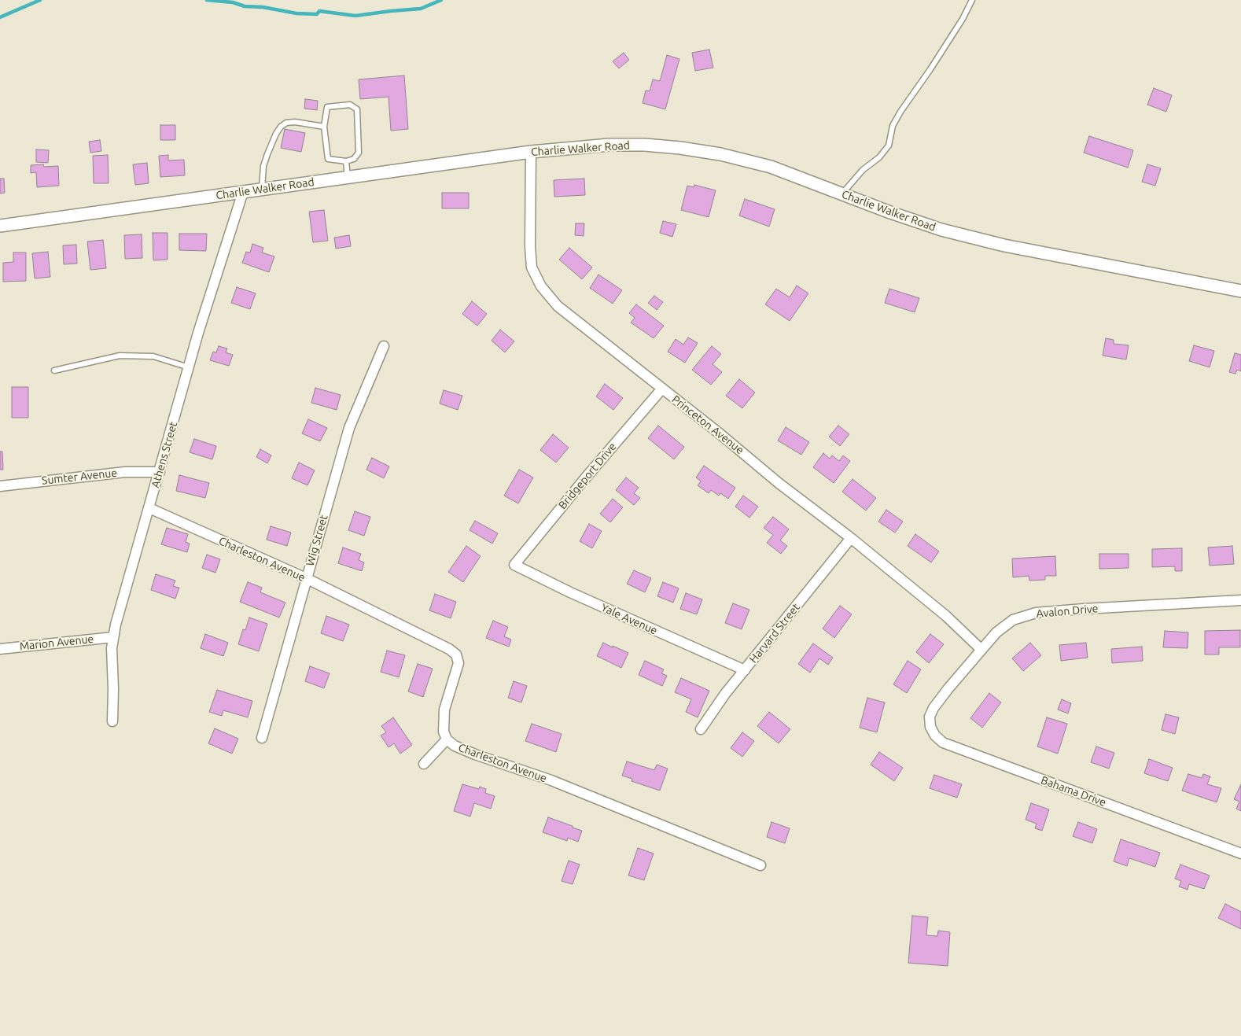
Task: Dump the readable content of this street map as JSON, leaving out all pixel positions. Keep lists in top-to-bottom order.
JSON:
{
  "streets": {
    "street": [
      "Charlie Walker Road",
      "Princeton Avenue",
      "Athens Street",
      "Bridgeport Drive",
      "Sumter Avenue",
      "Wig Street",
      "Charleston Avenue",
      "Avalon Drive",
      "Yale Avenue",
      "Harvard Street",
      "Marion Avenue",
      "Bahama Drive"
    ]
  },
  "crossings": [
    ["Charlie Walker Road", "Princeton Avenue"],
    ["Charlie Walker Road", "Athens Street"],
    ["Princeton Avenue", "Bridgeport Drive"],
    ["Princeton Avenue", "Avalon Drive"],
    ["Princeton Avenue", "Harvard Street"],
    ["Athens Street", "Sumter Avenue"],
    ["Athens Street", "Charleston Avenue"],
    ["Athens Street", "Marion Avenue"],
    ["Bridgeport Drive", "Yale Avenue"],
    ["Wig Street", "Charleston Avenue"],
    ["Avalon Drive", "Bahama Drive"],
    ["Yale Avenue", "Harvard Street"]
  ]
}
